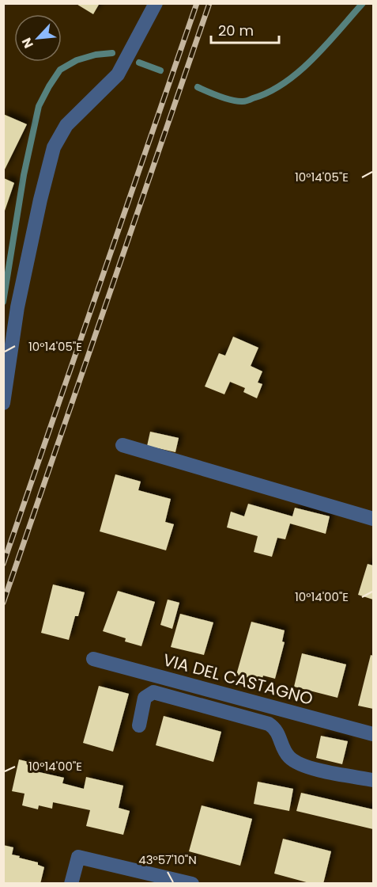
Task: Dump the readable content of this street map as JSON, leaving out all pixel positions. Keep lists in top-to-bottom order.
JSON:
{
  "streets": {
    "street": ["VIA DEL CASTAGNO"]
  },
  "scale_bar": "20 m",
  "north": "bottom left",
  "coordinates": ["10°14'05\"E", "10°14'00\"E", "43°57'10\"N"]
}
